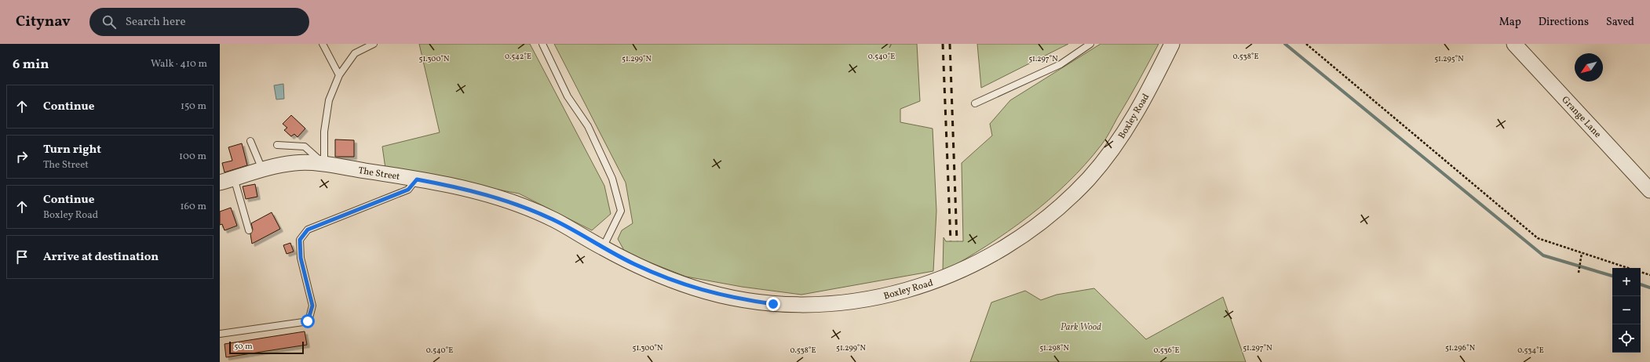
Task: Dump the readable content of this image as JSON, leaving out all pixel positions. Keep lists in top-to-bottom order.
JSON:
{
  "streets": {
    "street": ["Boxley Road", "Grange Lane", "The Street"]
  },
  "crossings": [
    ["Boxley Road", "The Street"]
  ],
  "parks": ["Park Wood"],
  "scale_bar": "50 m",
  "north": "bottom left",
  "page": {
    "header": "Citynav",
    "search": "Search here",
    "nav": ["Map", "Directions", "Saved"],
    "heading": ["6 min", "Walk · 410 m"],
    "list": [
      ["Continue", "150 m"],
      ["Turn right", "The Street", "100 m"],
      ["Continue", "Boxley Road", "160 m"],
      "Arrive at destination"
    ],
    "map_buttons": ["+", "−"],
    "scale": "50 m"
  },
  "coordinates": [
    "0.542°E",
    "0.538°E",
    "0.540°E",
    "51.300°N",
    "51.299°N",
    "51.297°N",
    "51.295°N",
    "51.298°N",
    "51.296°N",
    "0.536°E",
    "0.534°E"
  ]
}
